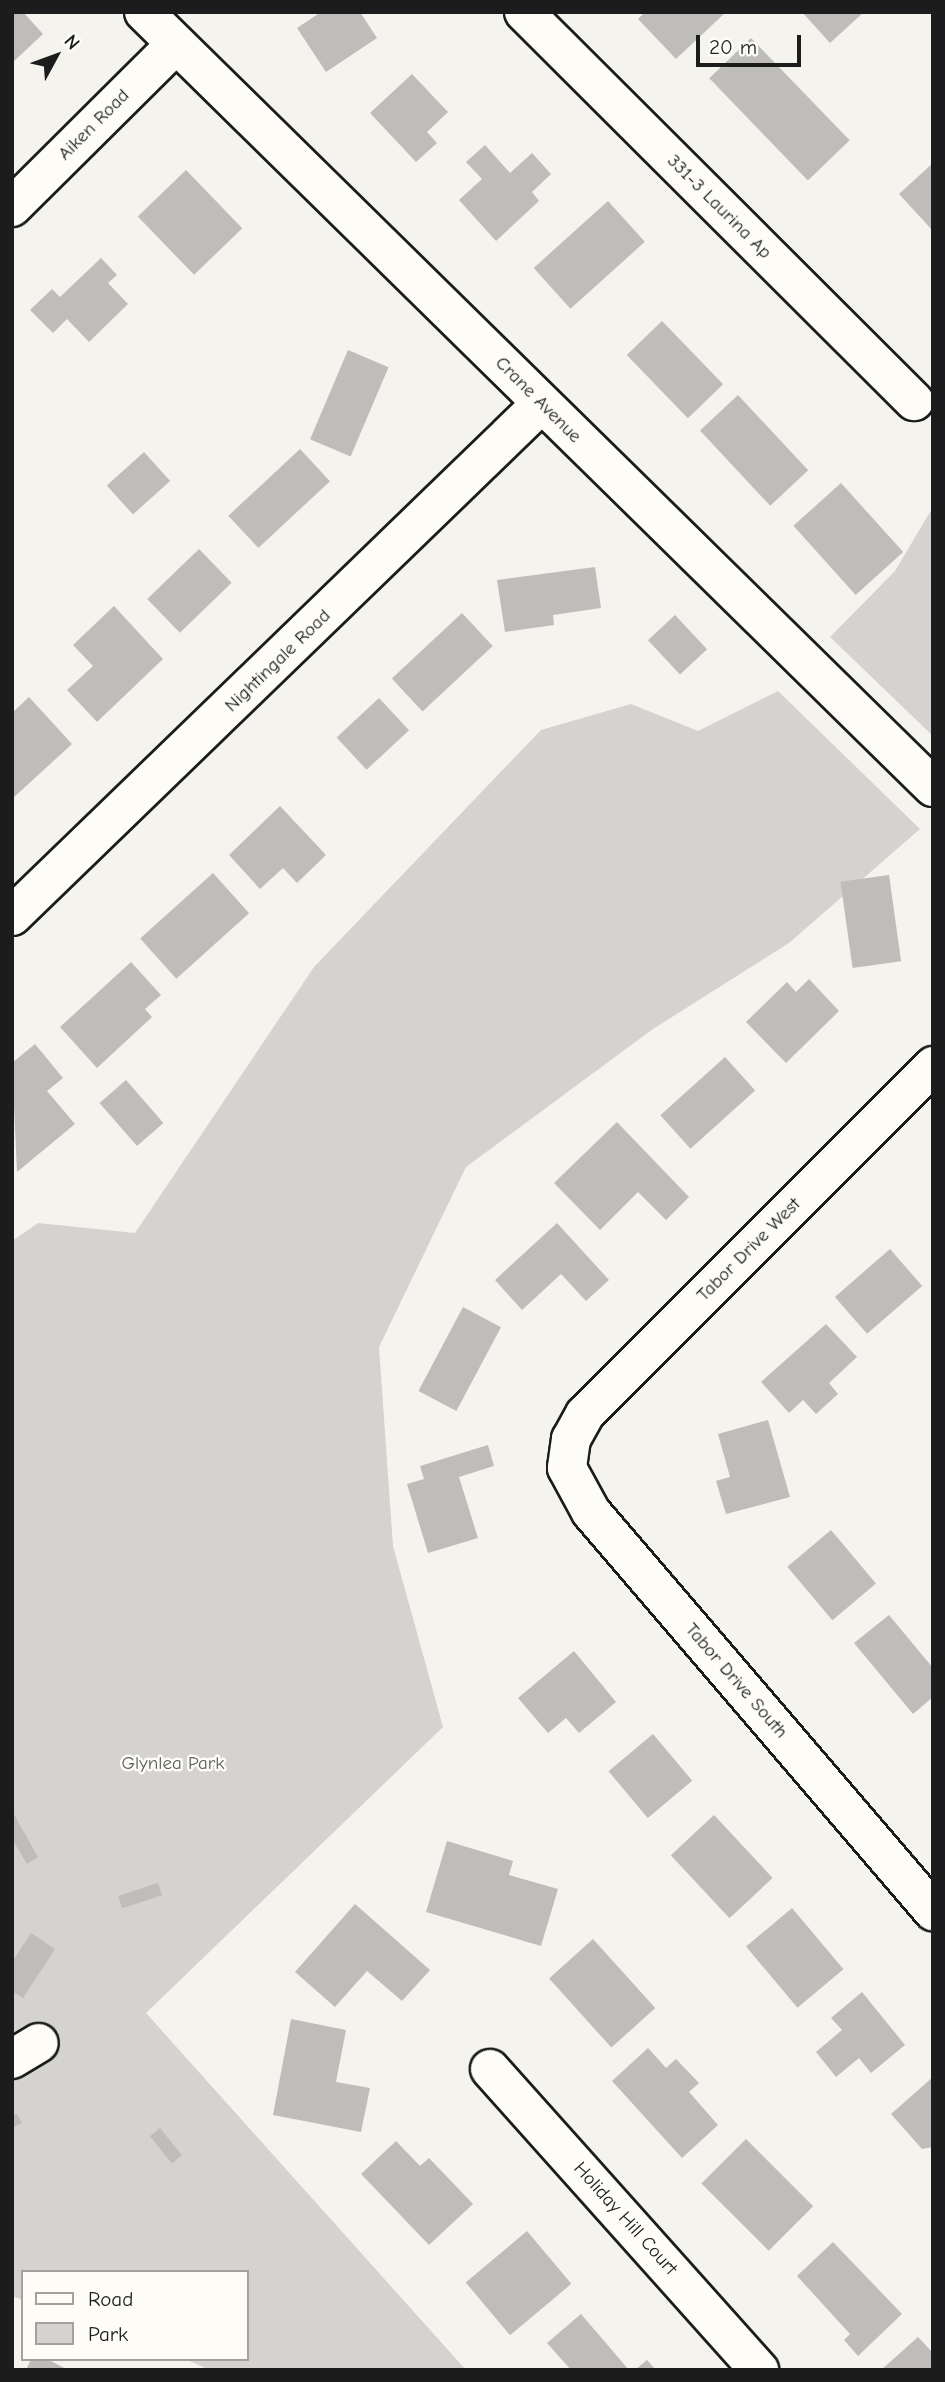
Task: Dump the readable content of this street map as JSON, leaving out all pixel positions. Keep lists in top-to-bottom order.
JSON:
{
  "streets": {
    "street": [
      "Aiken Road",
      "331-3 Laurina Ap",
      "Crane Avenue",
      "Nightingale Road",
      "Tabor Drive West",
      "Tabor Drive South",
      "Holiday Hill Court"
    ]
  },
  "crossings": [
    ["Aiken Road", "Crane Avenue"],
    ["Crane Avenue", "Nightingale Road"],
    ["Tabor Drive West", "Tabor Drive South"]
  ],
  "parks": ["Glynlea Park"],
  "legend": ["Road", "Park"],
  "scale_bar": "20 m",
  "north": "top right"
}
